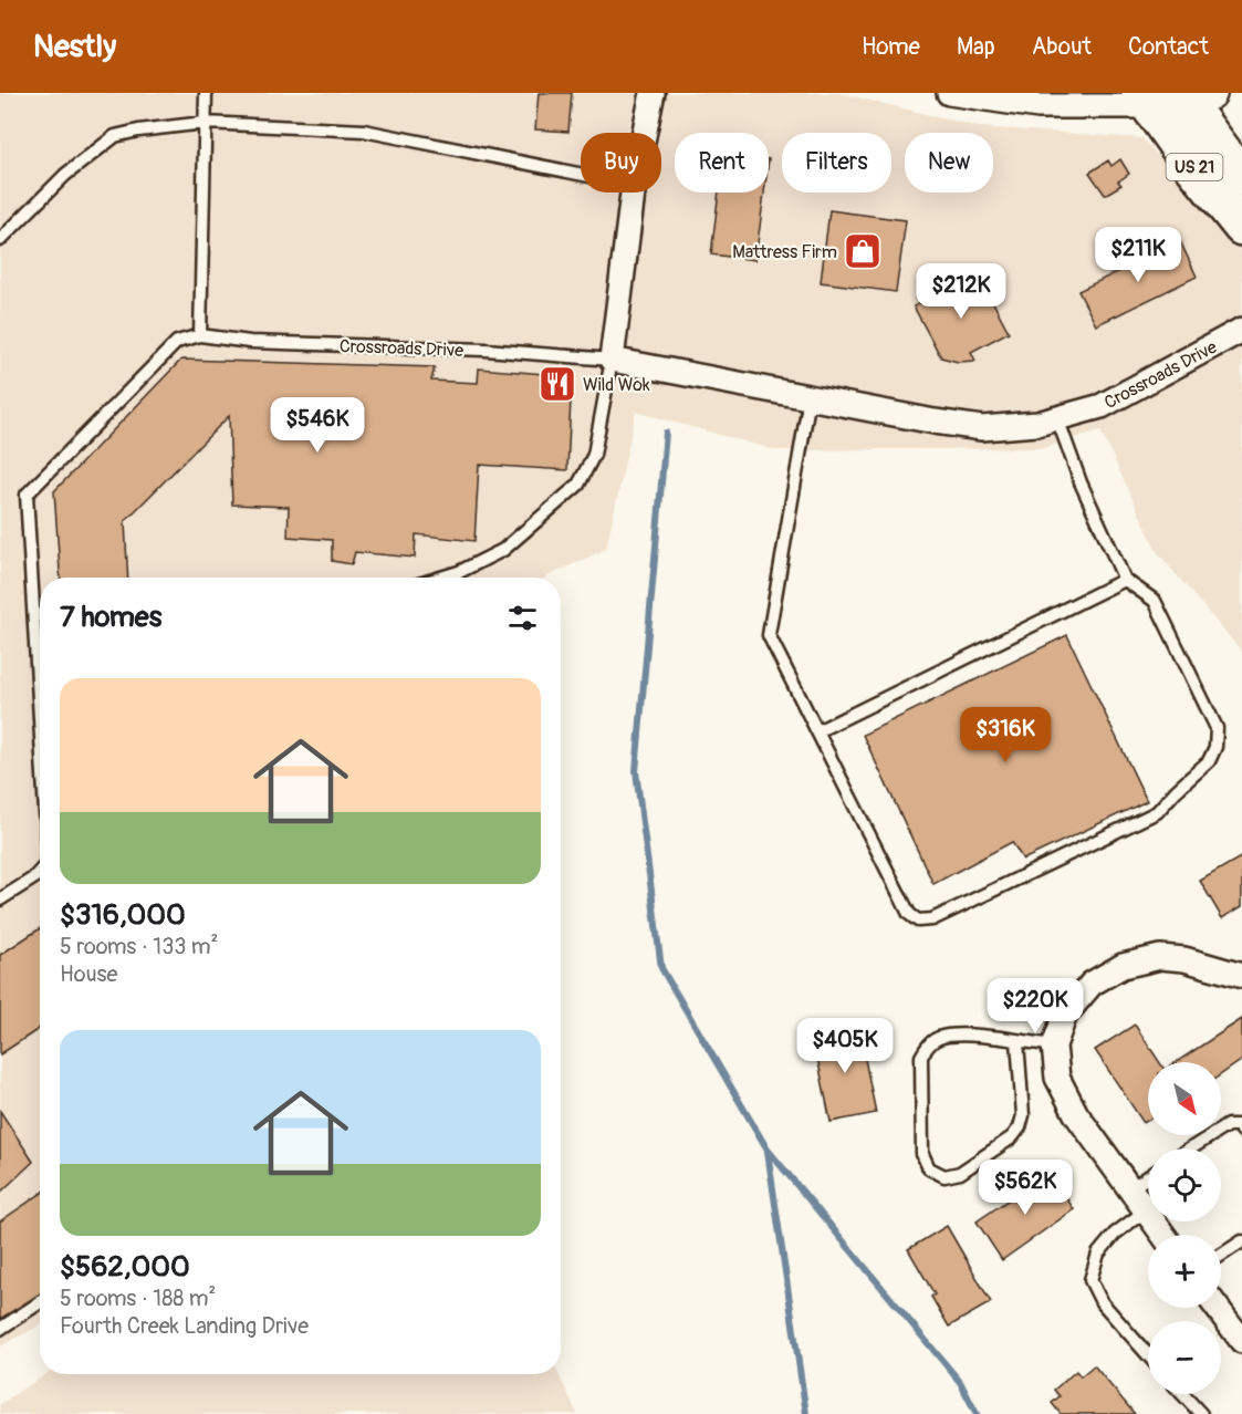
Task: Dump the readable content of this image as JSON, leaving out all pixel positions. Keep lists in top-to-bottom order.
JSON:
{
  "streets": {
    "main road": ["US 21"],
    "street": ["Crossroads Drive"]
  },
  "places": {
    "shop": ["Mattress Firm"],
    "restaurant": ["Wild Wok"]
  },
  "north": "bottom right",
  "page": {
    "header": "Nestly",
    "nav": [
      "Home",
      "Map",
      "About",
      "Contact"
    ],
    "chip": [
      "Buy",
      "Rent",
      "Filters",
      "New"
    ],
    "price": [
      "$211K",
      "$212K",
      "$546K",
      "$316K",
      "$220K",
      "$405K",
      "$562K"
    ],
    "heading": "7 homes",
    "list": [
      {
        "name": "$316,000",
        "note": "5 rooms · 133 m² · House"
      },
      {
        "name": "$562,000",
        "note": "5 rooms · 188 m² · Fourth Creek Landing Drive"
      }
    ],
    "map_buttons": ["+", "−"]
  }
}
